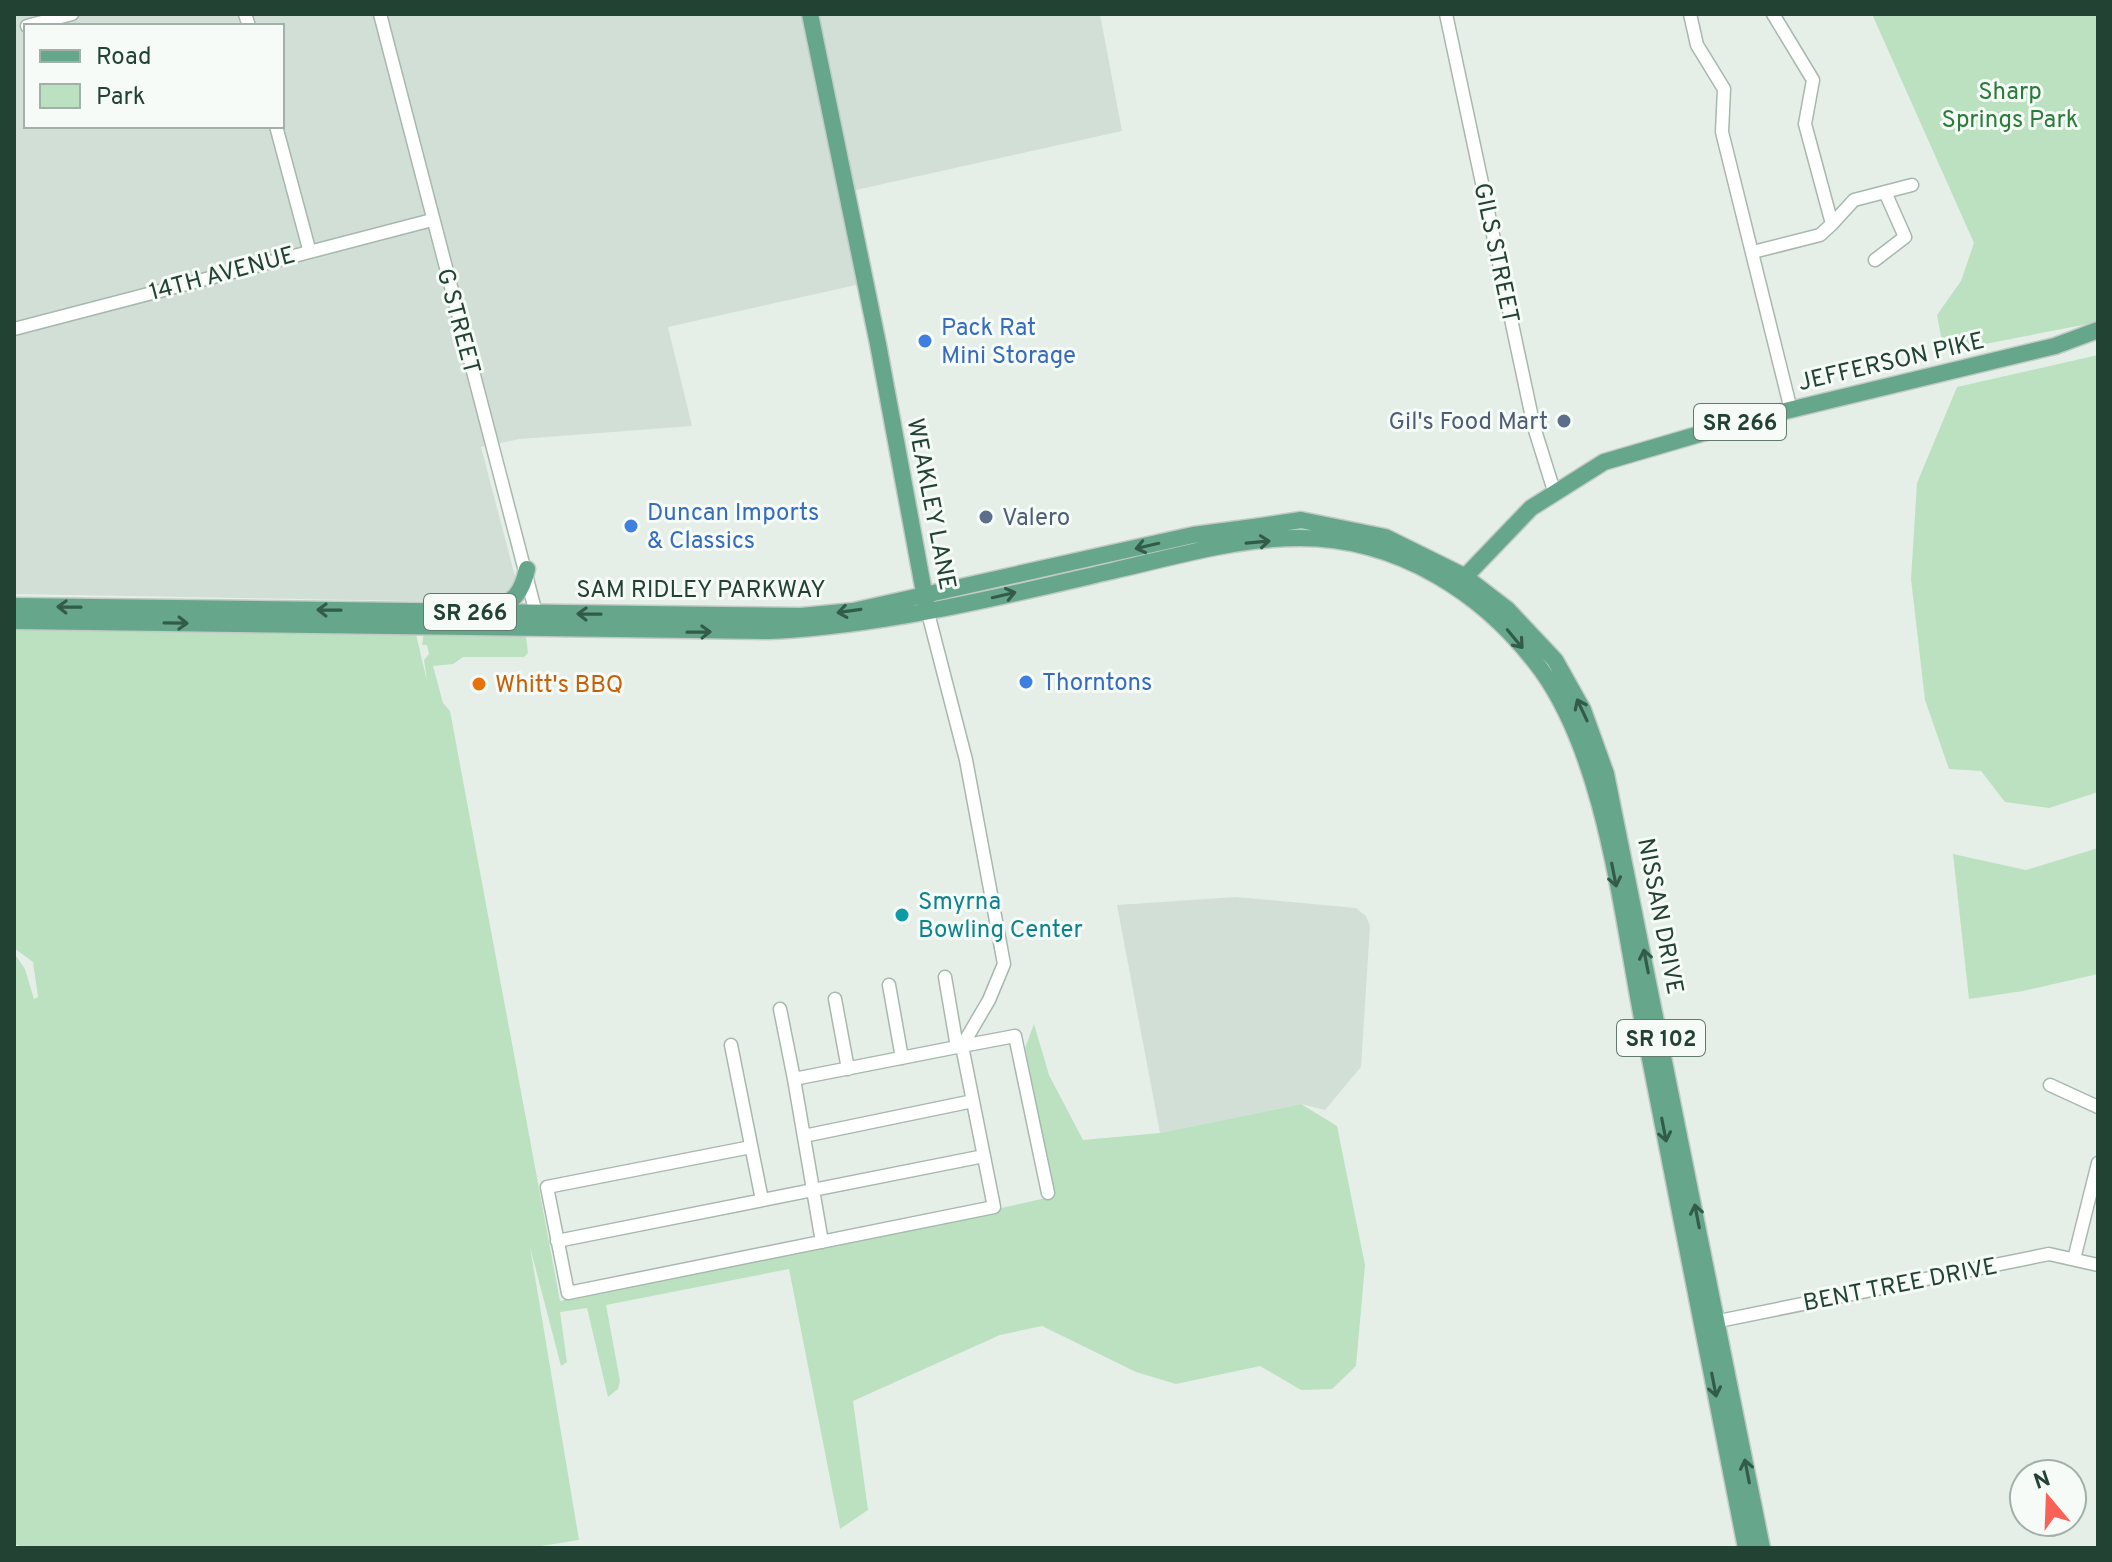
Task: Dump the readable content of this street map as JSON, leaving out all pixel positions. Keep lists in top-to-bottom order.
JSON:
{
  "streets": {
    "main road": [
      "JEFFERSON PIKE",
      "SR 266",
      "WEAKLEY LANE",
      "SAM RIDLEY PARKWAY",
      "NISSAN DRIVE",
      "SR 102"
    ],
    "street": [
      "GILS STREET",
      "14TH AVENUE",
      "G STREET",
      "BENT TREE DRIVE"
    ]
  },
  "crossings": [
    ["GILS STREET", "JEFFERSON PIKE"],
    ["14TH AVENUE", "G STREET"],
    ["G STREET", "SAM RIDLEY PARKWAY"],
    ["JEFFERSON PIKE", "SAM RIDLEY PARKWAY"],
    ["JEFFERSON PIKE", "NISSAN DRIVE"],
    ["WEAKLEY LANE", "SAM RIDLEY PARKWAY"],
    ["SAM RIDLEY PARKWAY", "NISSAN DRIVE"],
    ["NISSAN DRIVE", "BENT TREE DRIVE"]
  ],
  "parks": ["Sharp Springs Park"],
  "places": [
    "Pack Rat Mini Storage",
    "Gil's Food Mart",
    "Valero",
    "Duncan Imports & Classics",
    "Thorntons",
    "Whitt's BBQ",
    "Smyrna Bowling Center"
  ],
  "legend": ["Road", "Park"],
  "north": "top"
}
